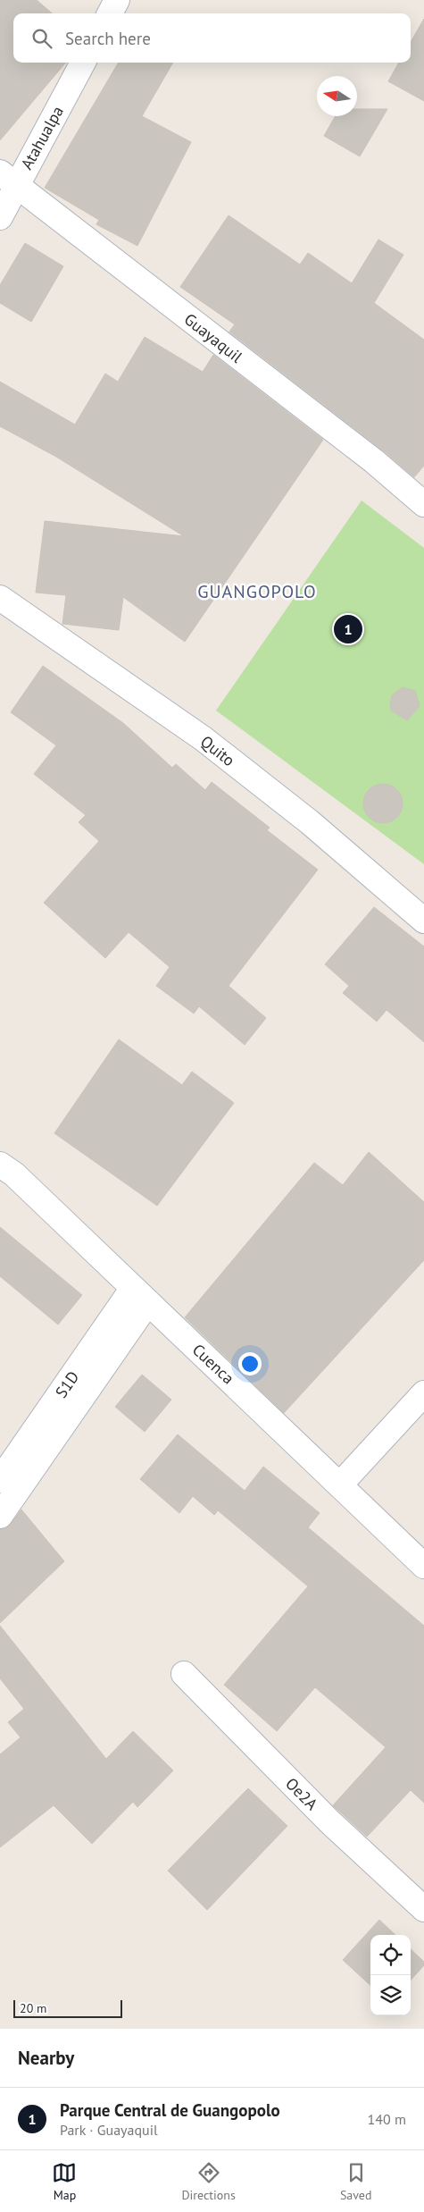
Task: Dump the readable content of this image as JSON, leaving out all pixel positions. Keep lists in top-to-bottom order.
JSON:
{
  "streets": {
    "street": [
      "Atahualpa",
      "Guayaquil",
      "Quito",
      "Cuenca",
      "S1D",
      "Oe2A"
    ]
  },
  "crossings": [
    ["Atahualpa", "Guayaquil"],
    ["Cuenca", "S1D"]
  ],
  "districts": ["GUANGOPOLO"],
  "scale_bar": "20 m",
  "north": "left",
  "page": {
    "search": "Search here",
    "pins": "1",
    "scale": "20 m",
    "heading": "Nearby",
    "list": [
      {
        "mark": "1",
        "name": "Parque Central de Guangopolo",
        "note": "Park · Guayaquil",
        "value": "140 m"
      }
    ],
    "nav": ["Map", "Directions", "Saved"]
  }
}
